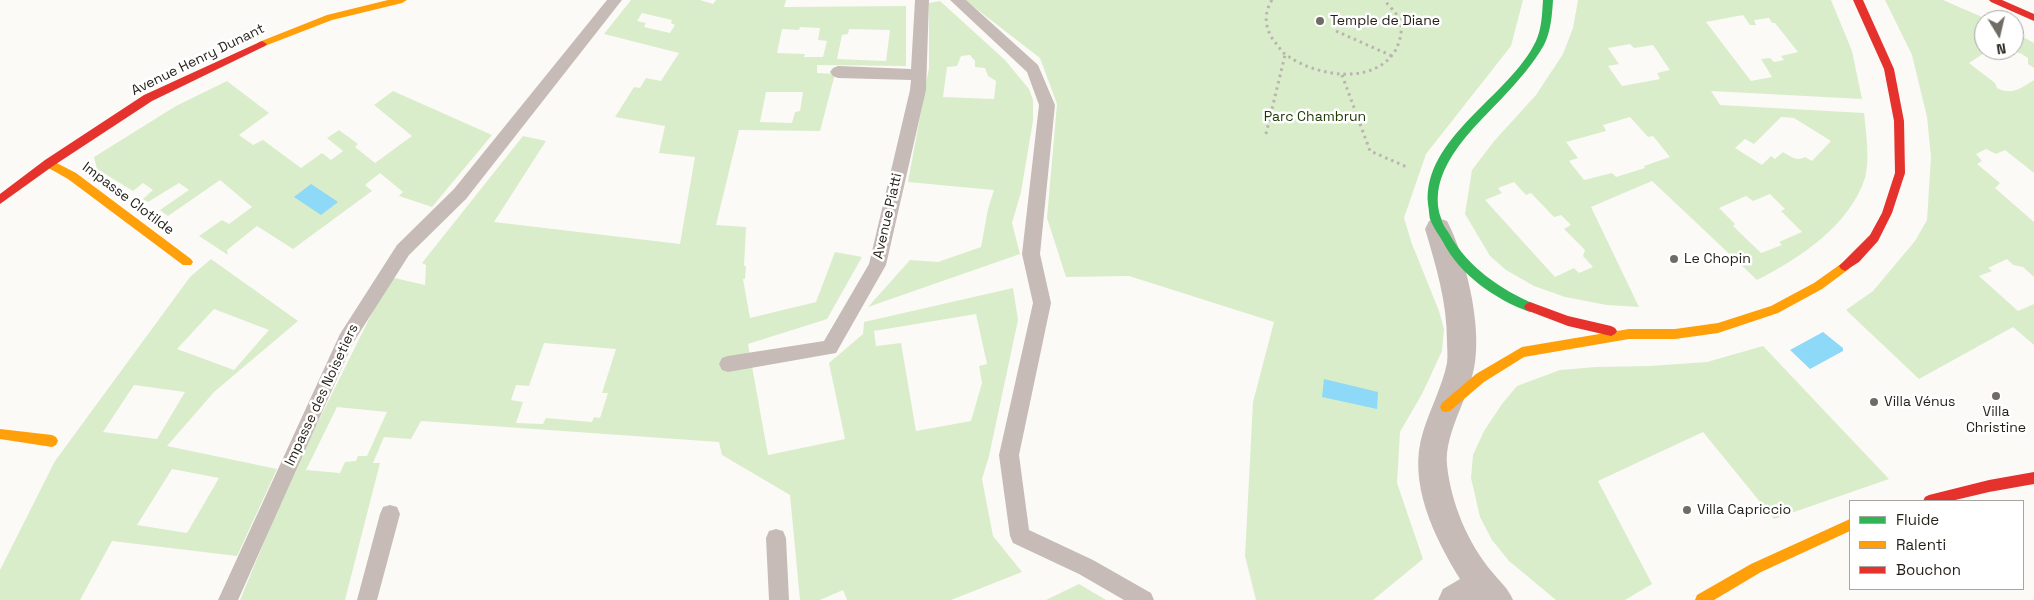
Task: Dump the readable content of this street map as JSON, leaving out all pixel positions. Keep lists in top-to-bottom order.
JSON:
{
  "streets": {
    "street": ["Avenue Henry Dunant", "Impasse Clotilde"],
    "lane": ["Avenue Piatti", "Impasse des Noisetiers"]
  },
  "crossings": [
    ["Avenue Henry Dunant", "Impasse Clotilde"]
  ],
  "parks": ["Parc Chambrun"],
  "places": [
    "Temple de Diane",
    "Le Chopin",
    "Villa Christine",
    "Villa Vénus",
    "Villa Capriccio"
  ],
  "legend": ["Fluide", "Ralenti", "Bouchon"],
  "north": "bottom"
}
